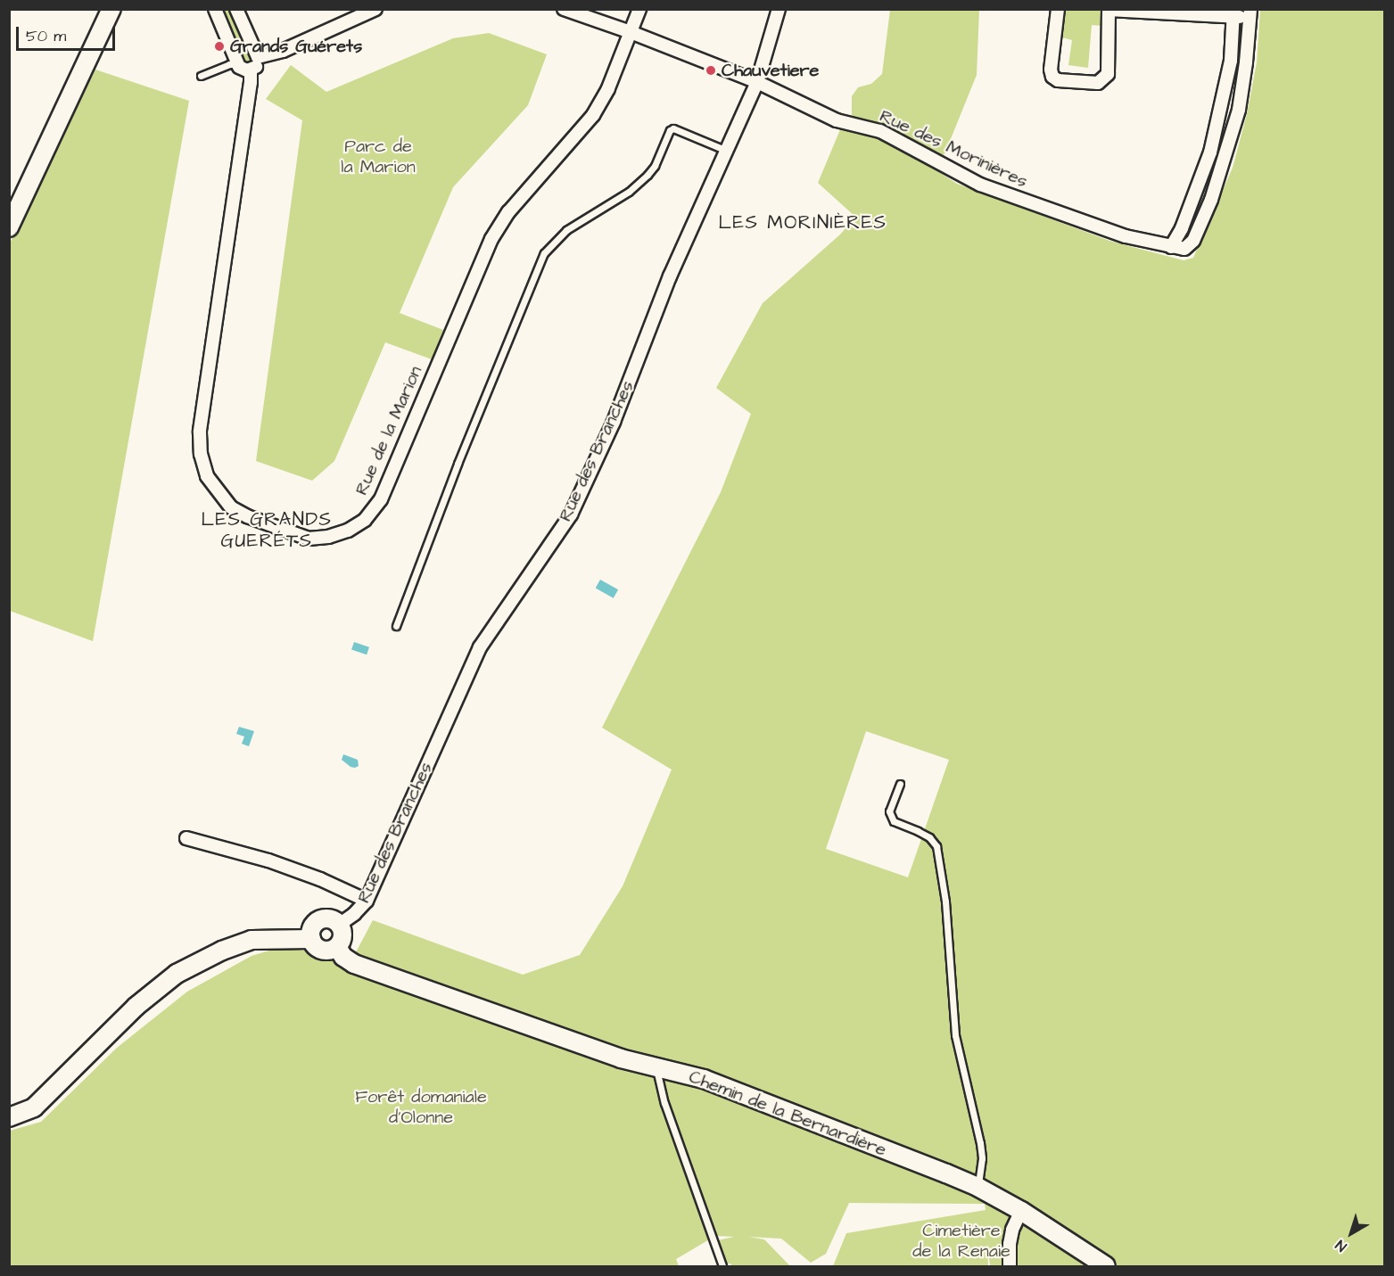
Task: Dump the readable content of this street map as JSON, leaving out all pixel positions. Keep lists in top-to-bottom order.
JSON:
{
  "streets": {
    "street": [
      "Rue des Morinières",
      "Rue de la Marion",
      "Rue des Branches",
      "Chemin de la Bernardière"
    ]
  },
  "crossings": [
    ["Rue des Morinières", "Rue de la Marion"],
    ["Rue des Morinières", "Rue des Branches"],
    ["Rue des Branches", "Chemin de la Bernardière"]
  ],
  "districts": ["LES MORINIÈRES", "LES GRANDS GUERÉTS"],
  "parks": ["Parc de la Marion", "Forêt domaniale d'Olonne", "Cimetière de la Renaie"],
  "places": ["Grands Guérets", "Chauvetiere"],
  "scale_bar": "50 m",
  "north": "bottom left"
}
